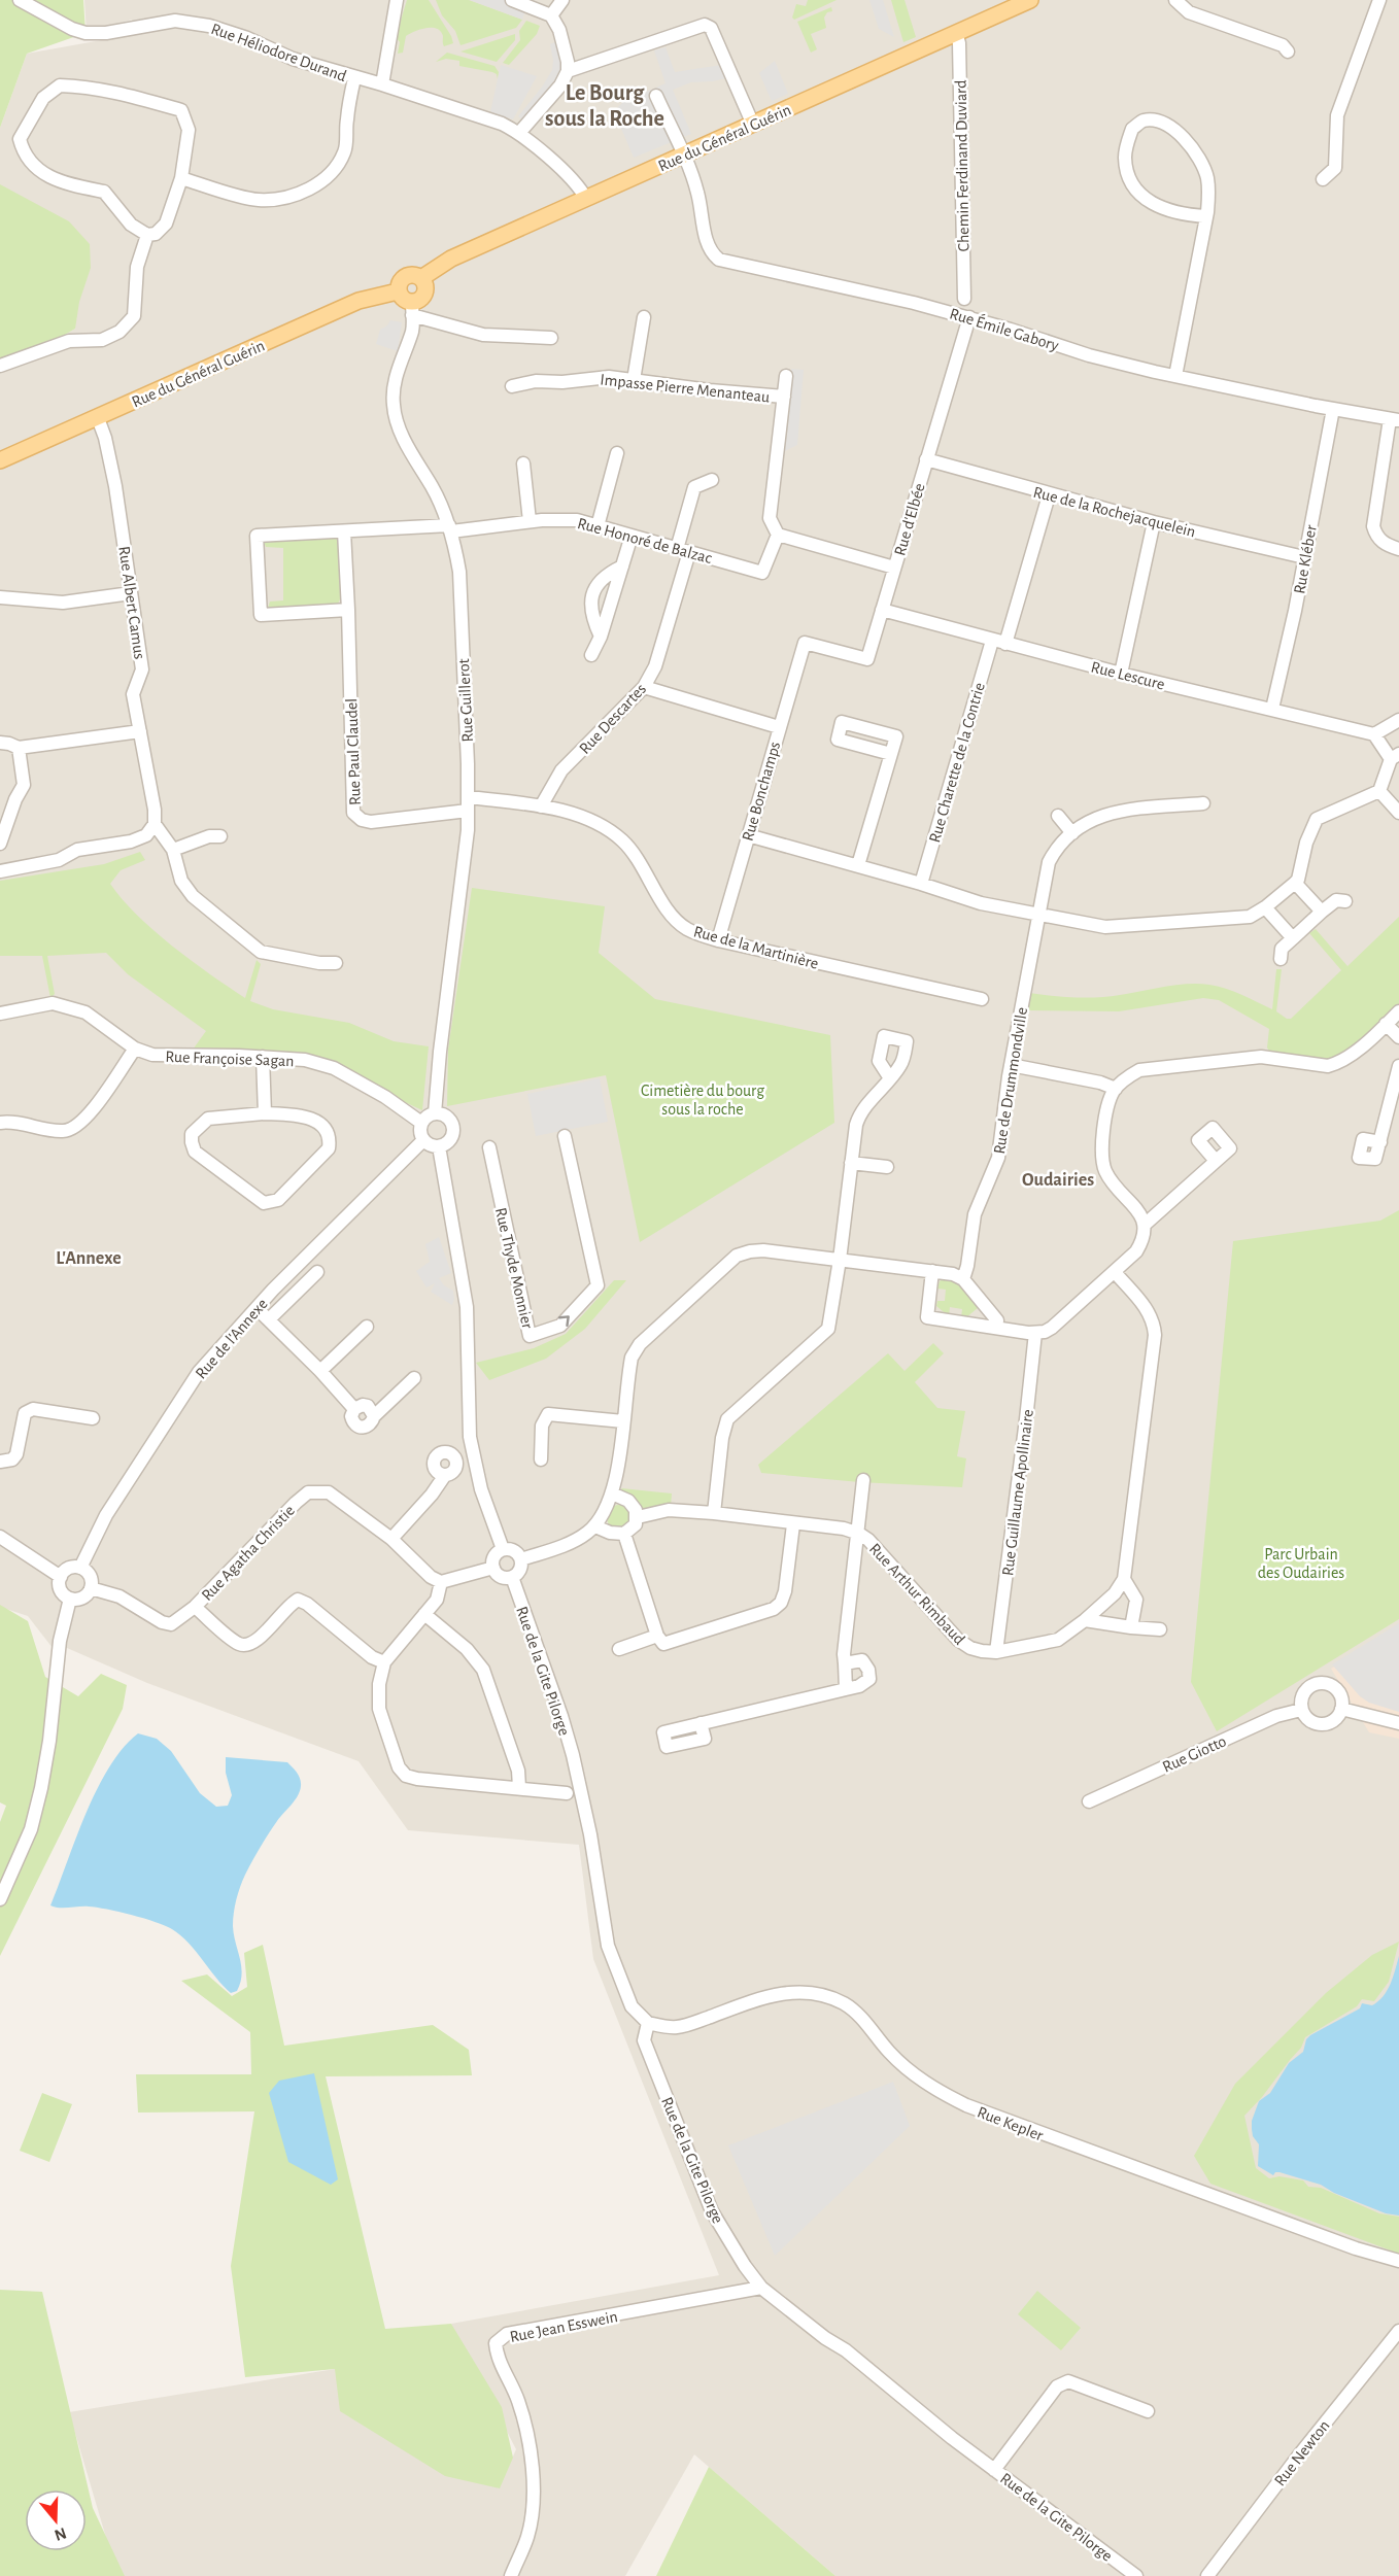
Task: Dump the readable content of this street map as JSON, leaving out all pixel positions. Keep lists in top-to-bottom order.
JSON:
{
  "streets": {
    "main road": ["Rue du Général Guérin"],
    "street": [
      "Rue Héliodore Durand",
      "Chemin Ferdinand Duviard",
      "Rue Émile Gabory",
      "Impasse Pierre Menanteau",
      "Rue de la Rochejacquelein",
      "Rue d'Elbée",
      "Rue Honoré de Balzac",
      "Rue Kléber",
      "Rue Albert Camus",
      "Rue Lescure",
      "Rue Guillerot",
      "Rue Descartes",
      "Rue Paul Claudel",
      "Rue Charette de la Contrie",
      "Rue Bonchamps",
      "Rue de la Martinière",
      "Rue Françoise Sagan",
      "Rue de Drummondville",
      "Rue Thyde Monnier",
      "Rue de l'Annexe",
      "Rue Guillaume Apollinaire",
      "Rue Agatha Christie",
      "Rue Arthur Rimbaud",
      "Rue de la Gite Pilorge",
      "Rue Giotto",
      "Rue Kepler",
      "Rue Jean Esswein",
      "Rue Newton"
    ]
  },
  "crossings": [
    ["Rue Héliodore Durand", "Rue du Général Guérin"],
    ["Rue du Général Guérin", "Chemin Ferdinand Duviard"],
    ["Rue du Général Guérin", "Rue Émile Gabory"],
    ["Rue du Général Guérin", "Rue Albert Camus"],
    ["Rue du Général Guérin", "Rue Guillerot"],
    ["Rue Émile Gabory", "Rue d'Elbée"],
    ["Rue Émile Gabory", "Rue Kléber"],
    ["Rue de la Rochejacquelein", "Rue d'Elbée"],
    ["Rue de la Rochejacquelein", "Rue Kléber"],
    ["Rue d'Elbée", "Rue Lescure"],
    ["Rue d'Elbée", "Rue Bonchamps"],
    ["Rue Honoré de Balzac", "Rue Guillerot"],
    ["Rue Honoré de Balzac", "Rue Descartes"],
    ["Rue Honoré de Balzac", "Rue Paul Claudel"],
    ["Rue Kléber", "Rue Lescure"],
    ["Rue Lescure", "Rue Charette de la Contrie"],
    ["Rue Guillerot", "Rue Paul Claudel"],
    ["Rue Guillerot", "Rue de la Martinière"],
    ["Rue Guillerot", "Rue Françoise Sagan"],
    ["Rue Guillerot", "Rue de l'Annexe"],
    ["Rue Descartes", "Rue de la Martinière"],
    ["Rue Paul Claudel", "Rue de la Martinière"],
    ["Rue Bonchamps", "Rue de la Martinière"],
    ["Rue Françoise Sagan", "Rue de l'Annexe"],
    ["Rue de l'Annexe", "Rue Agatha Christie"],
    ["Rue Guillaume Apollinaire", "Rue Arthur Rimbaud"],
    ["Rue de la Gite Pilorge", "Rue Kepler"],
    ["Rue de la Gite Pilorge", "Rue Jean Esswein"]
  ],
  "districts": ["Le Bourg sous la Roche", "Oudairies", "L'Annexe"],
  "parks": ["Cimetière du bourg sous la roche", "Parc Urbain des Oudairies"],
  "north": "bottom"
}
